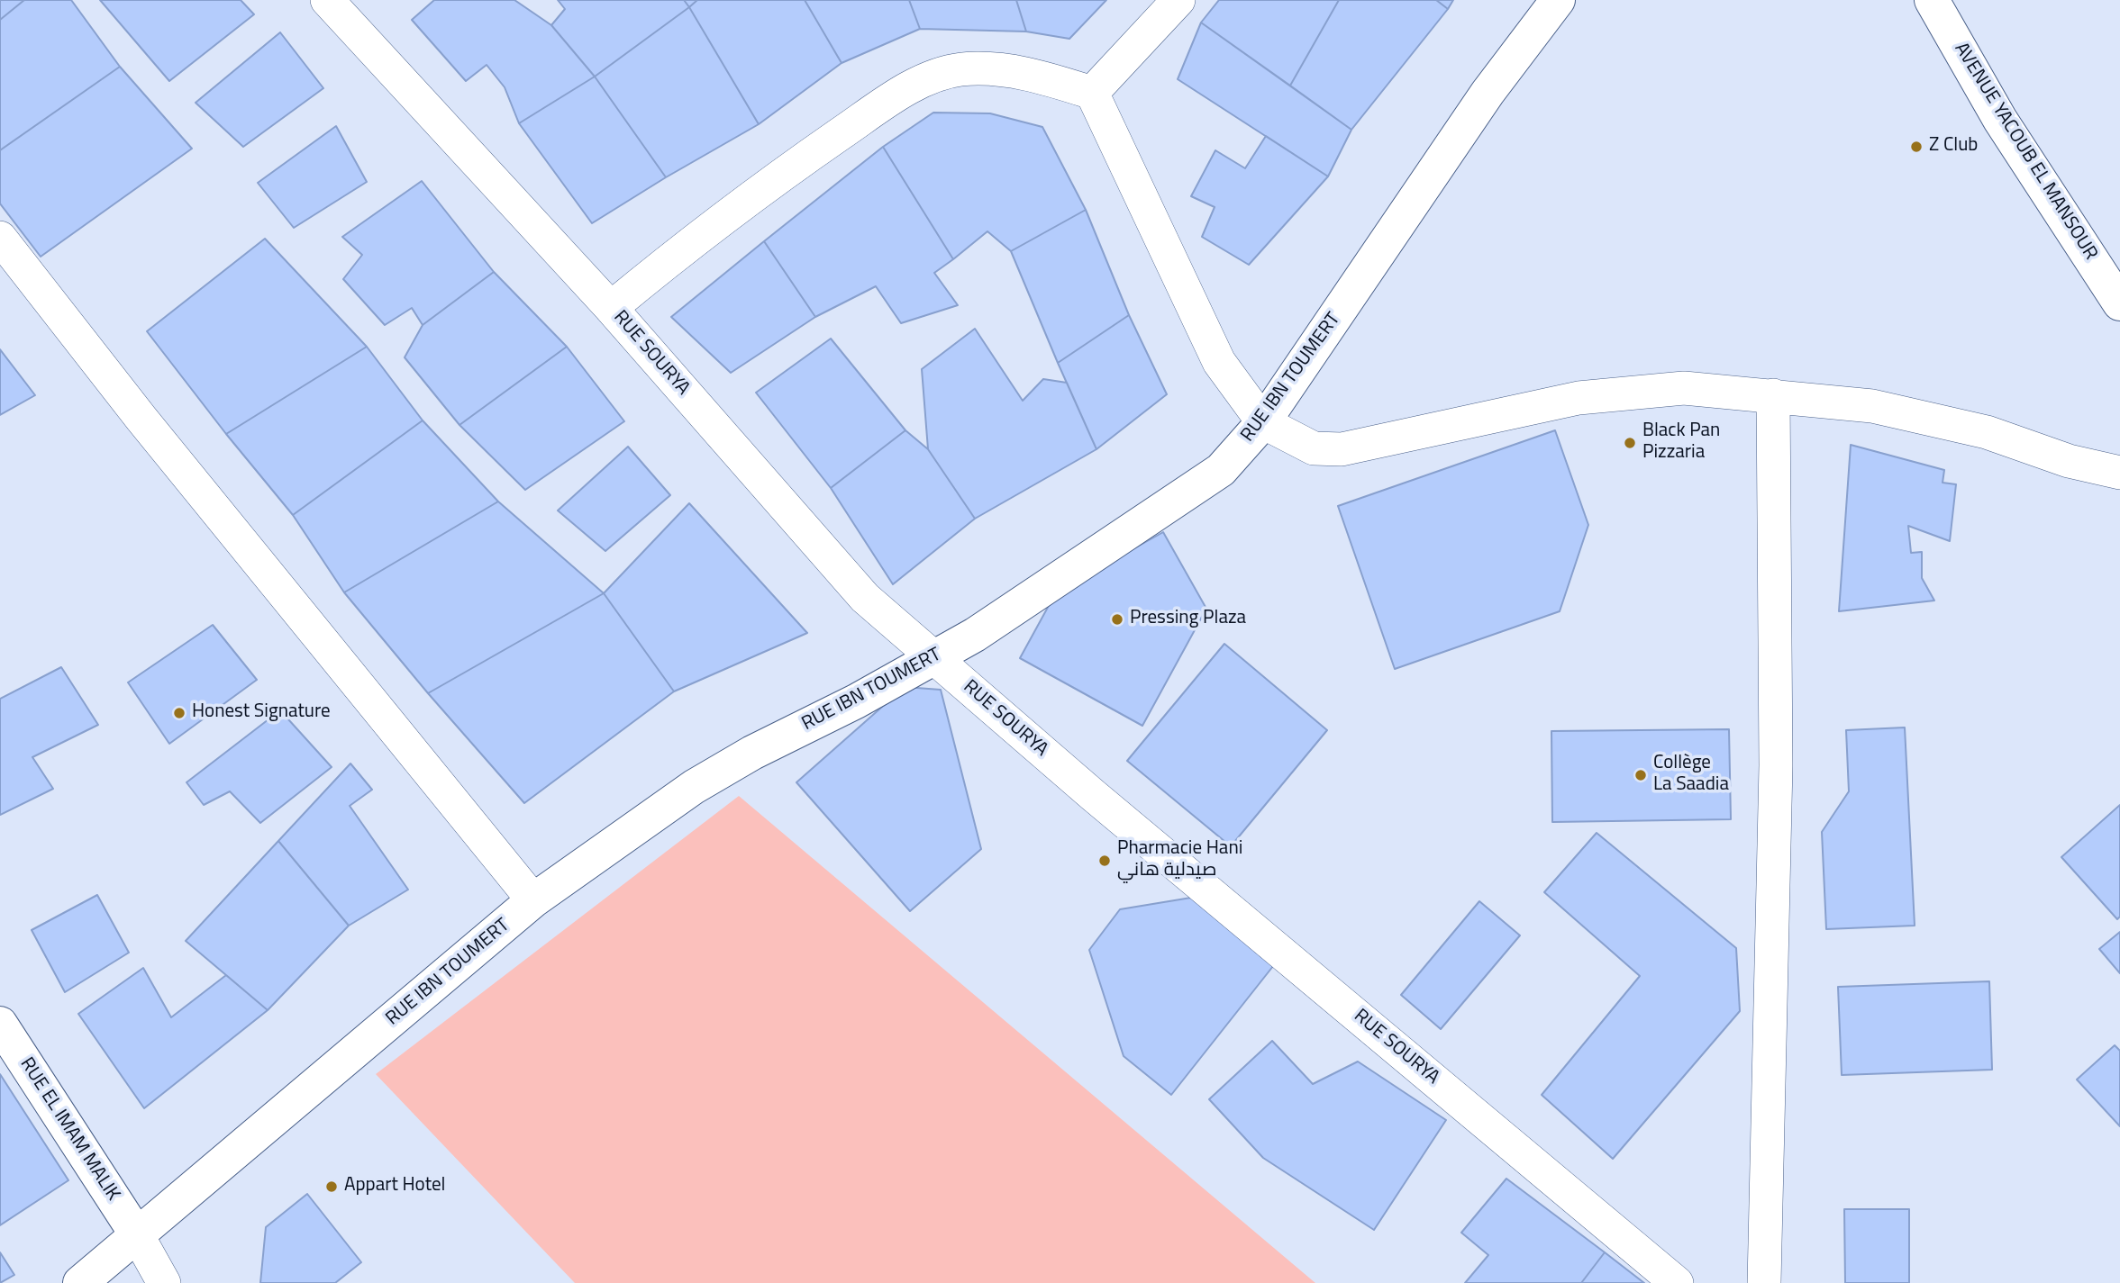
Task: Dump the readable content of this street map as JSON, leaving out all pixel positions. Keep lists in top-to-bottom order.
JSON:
{
  "streets": {
    "street": [
      "AVENUE YACOUB EL MANSOUR",
      "RUE SOURYA",
      "RUE IBN TOUMERT",
      "RUE EL IMAM MALIK"
    ]
  },
  "crossings": [
    ["RUE SOURYA", "RUE IBN TOUMERT"],
    ["RUE IBN TOUMERT", "RUE EL IMAM MALIK"]
  ],
  "places": [
    "Z Club",
    "Black Pan Pizzaria",
    "Pressing Plaza",
    "Honest Signature",
    "Collège La Saadia",
    "Pharmacie Hani صيدلية هاني",
    "Appart Hotel"
  ]
}
